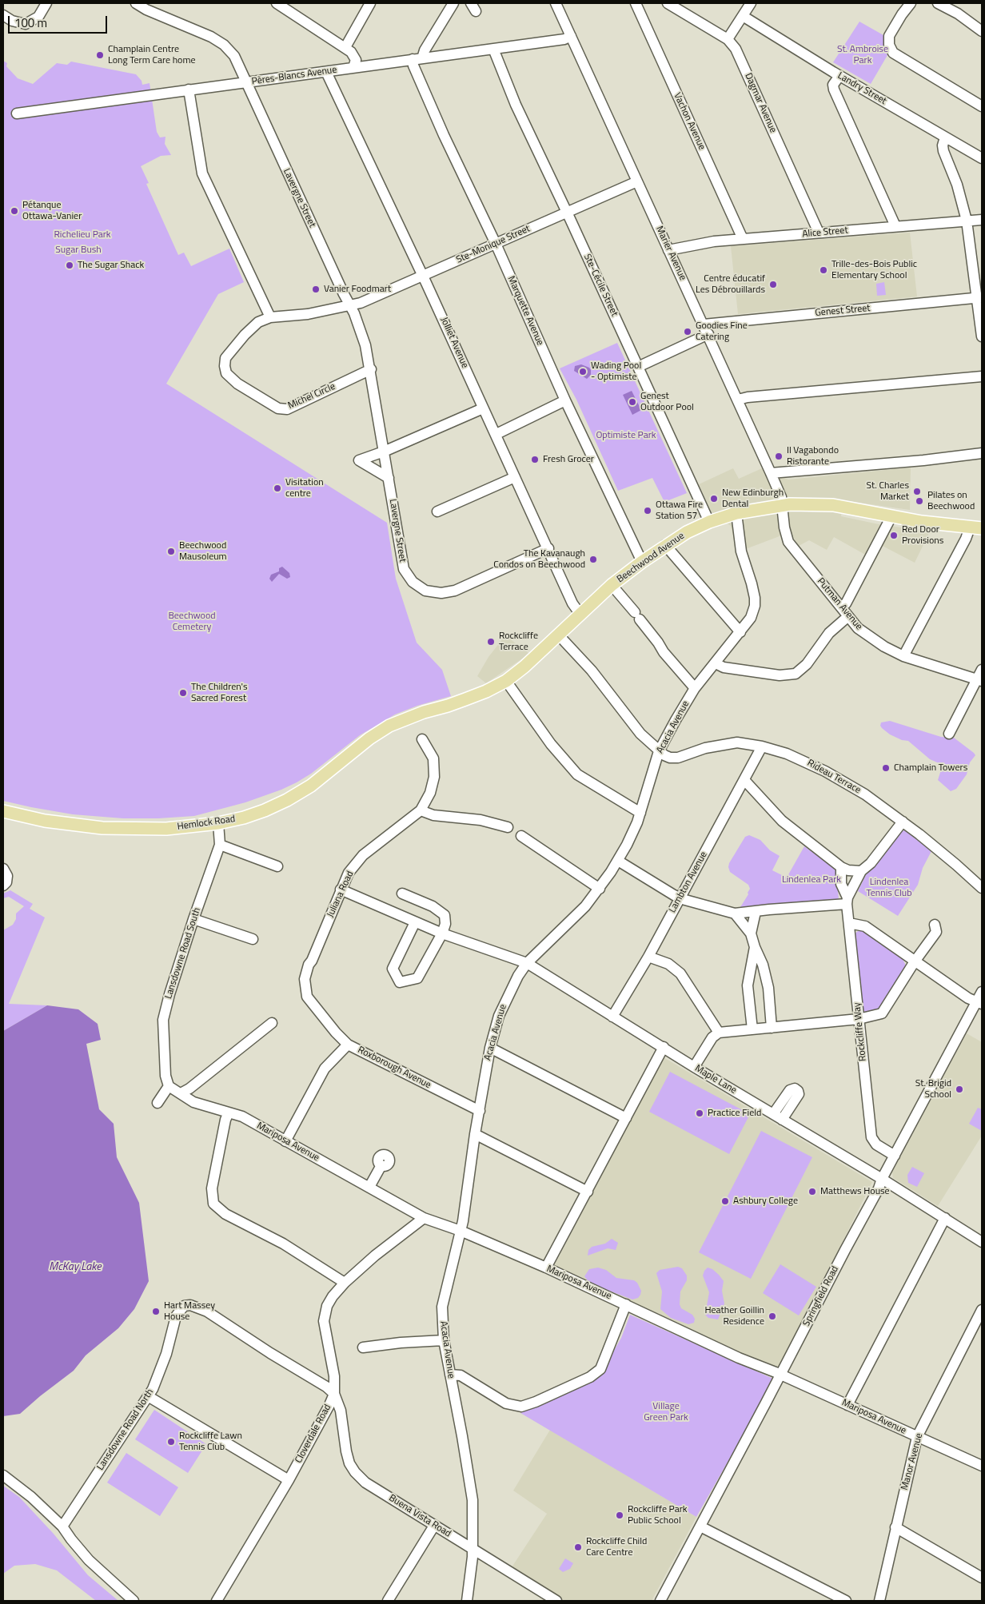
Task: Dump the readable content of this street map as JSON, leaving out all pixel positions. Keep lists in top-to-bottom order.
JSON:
{
  "streets": {
    "main road": ["Beechwood Avenue", "Hemlock Road"],
    "street": [
      "Pères-Blancs Avenue",
      "Landry Street",
      "Dagmar Avenue",
      "Vachon Avenue",
      "Lavergne Street",
      "Alice Street",
      "Ste-Monique Street",
      "Marier Avenue",
      "Ste-Cécile Street",
      "Marquette Avenue",
      "Genest Street",
      "Jolliet Avenue",
      "Michel Circle",
      "Putman Avenue",
      "Acacia Avenue",
      "Rideau Terrace",
      "Lambton Avenue",
      "Juliana Road",
      "Lansdowne Road South",
      "Rockcliffe Way",
      "Roxborough Avenue",
      "Maple Lane",
      "Mariposa Avenue",
      "Springfield Road",
      "Lansdowne Road North",
      "Cloverdale Road",
      "Manor Avenue",
      "Buena Vista Road"
    ]
  },
  "crossings": [
    ["Pères-Blancs Avenue", "Lavergne Street"],
    ["Pères-Blancs Avenue", "Marier Avenue"],
    ["Pères-Blancs Avenue", "Ste-Cécile Street"],
    ["Pères-Blancs Avenue", "Marquette Avenue"],
    ["Pères-Blancs Avenue", "Jolliet Avenue"],
    ["Dagmar Avenue", "Alice Street"],
    ["Vachon Avenue", "Alice Street"],
    ["Lavergne Street", "Ste-Monique Street"],
    ["Lavergne Street", "Jolliet Avenue"],
    ["Lavergne Street", "Michel Circle"],
    ["Alice Street", "Marier Avenue"],
    ["Ste-Monique Street", "Marier Avenue"],
    ["Ste-Monique Street", "Ste-Cécile Street"],
    ["Ste-Monique Street", "Marquette Avenue"],
    ["Ste-Monique Street", "Jolliet Avenue"],
    ["Ste-Monique Street", "Michel Circle"],
    ["Marier Avenue", "Genest Street"],
    ["Marier Avenue", "Beechwood Avenue"],
    ["Marier Avenue", "Putman Avenue"],
    ["Ste-Cécile Street", "Beechwood Avenue"],
    ["Marquette Avenue", "Beechwood Avenue"],
    ["Jolliet Avenue", "Beechwood Avenue"],
    ["Beechwood Avenue", "Putman Avenue"],
    ["Beechwood Avenue", "Acacia Avenue"],
    ["Beechwood Avenue", "Hemlock Road"],
    ["Acacia Avenue", "Rideau Terrace"],
    ["Acacia Avenue", "Roxborough Avenue"],
    ["Acacia Avenue", "Maple Lane"],
    ["Acacia Avenue", "Mariposa Avenue"],
    ["Acacia Avenue", "Buena Vista Road"],
    ["Rideau Terrace", "Lambton Avenue"],
    ["Hemlock Road", "Lansdowne Road South"],
    ["Lambton Avenue", "Maple Lane"],
    ["Juliana Road", "Roxborough Avenue"],
    ["Juliana Road", "Maple Lane"],
    ["Rockcliffe Way", "Springfield Road"],
    ["Roxborough Avenue", "Mariposa Avenue"],
    ["Maple Lane", "Springfield Road"],
    ["Mariposa Avenue", "Springfield Road"],
    ["Mariposa Avenue", "Cloverdale Road"],
    ["Mariposa Avenue", "Manor Avenue"],
    ["Lansdowne Road North", "Cloverdale Road"],
    ["Lansdowne Road North", "Buena Vista Road"],
    ["Cloverdale Road", "Buena Vista Road"]
  ],
  "water": ["McKay Lake"],
  "parks": [
    "St. Ambroise Park",
    "Richelieu Park",
    "Sugar Bush",
    "Optimiste Park",
    "Beechwood Cemetery",
    "Lindenlea Park",
    "Lindenlea Tennis Club",
    "Village Green Park"
  ],
  "places": [
    "Champlain Centre Long Term Care home",
    "Pétanque Ottawa-Vanier",
    "The Sugar Shack",
    "Trille-des-Bois Public Elementary School",
    "Centre éducatif Les Débrouillards",
    "Vanier Foodmart",
    "Goodies Fine Catering",
    "Wading Pool - Optimiste",
    "Genest Outdoor Pool",
    "Il Vagabondo Ristorante",
    "Fresh Grocer",
    "Visitation centre",
    "St. Charles Market",
    "New Edinburgh Dental",
    "Pilates on Beechwood",
    "Ottawa Fire Station 57",
    "Red Door Provisions",
    "Beechwood Mausoleum",
    "The Kavanaugh Condos on Beechwood",
    "Rockcliffe Terrace",
    "The Children's Sacred Forest",
    "Champlain Towers",
    "St. Brigid School",
    "Practice Field",
    "Matthews House",
    "Ashbury College",
    "Hart Massey House",
    "Heather Goillin Residence",
    "Rockcliffe Lawn Tennis Club",
    "Rockcliffe Park Public School",
    "Rockcliffe Child Care Centre"
  ],
  "scale_bar": "100 m"
}
